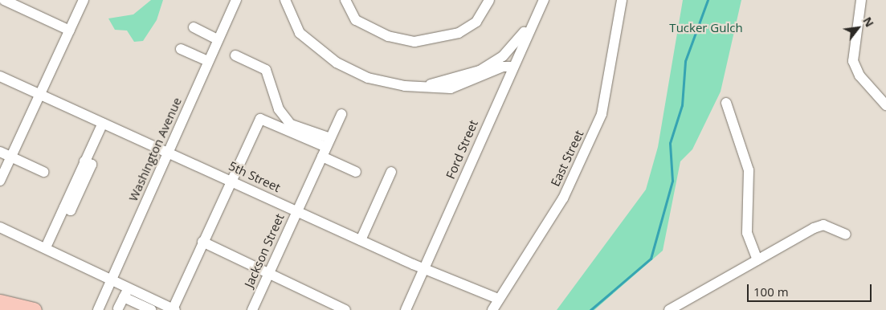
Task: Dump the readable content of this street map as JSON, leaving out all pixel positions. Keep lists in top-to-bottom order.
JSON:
{
  "streets": {
    "street": [
      "Washington Avenue",
      "Ford Street",
      "East Street",
      "5th Street",
      "Jackson Street"
    ]
  },
  "crossings": [
    ["Washington Avenue", "5th Street"],
    ["Ford Street", "5th Street"],
    ["East Street", "5th Street"],
    ["5th Street", "Jackson Street"]
  ],
  "parks": ["Tucker Gulch"],
  "scale_bar": "100 m",
  "north": "top right"
}
